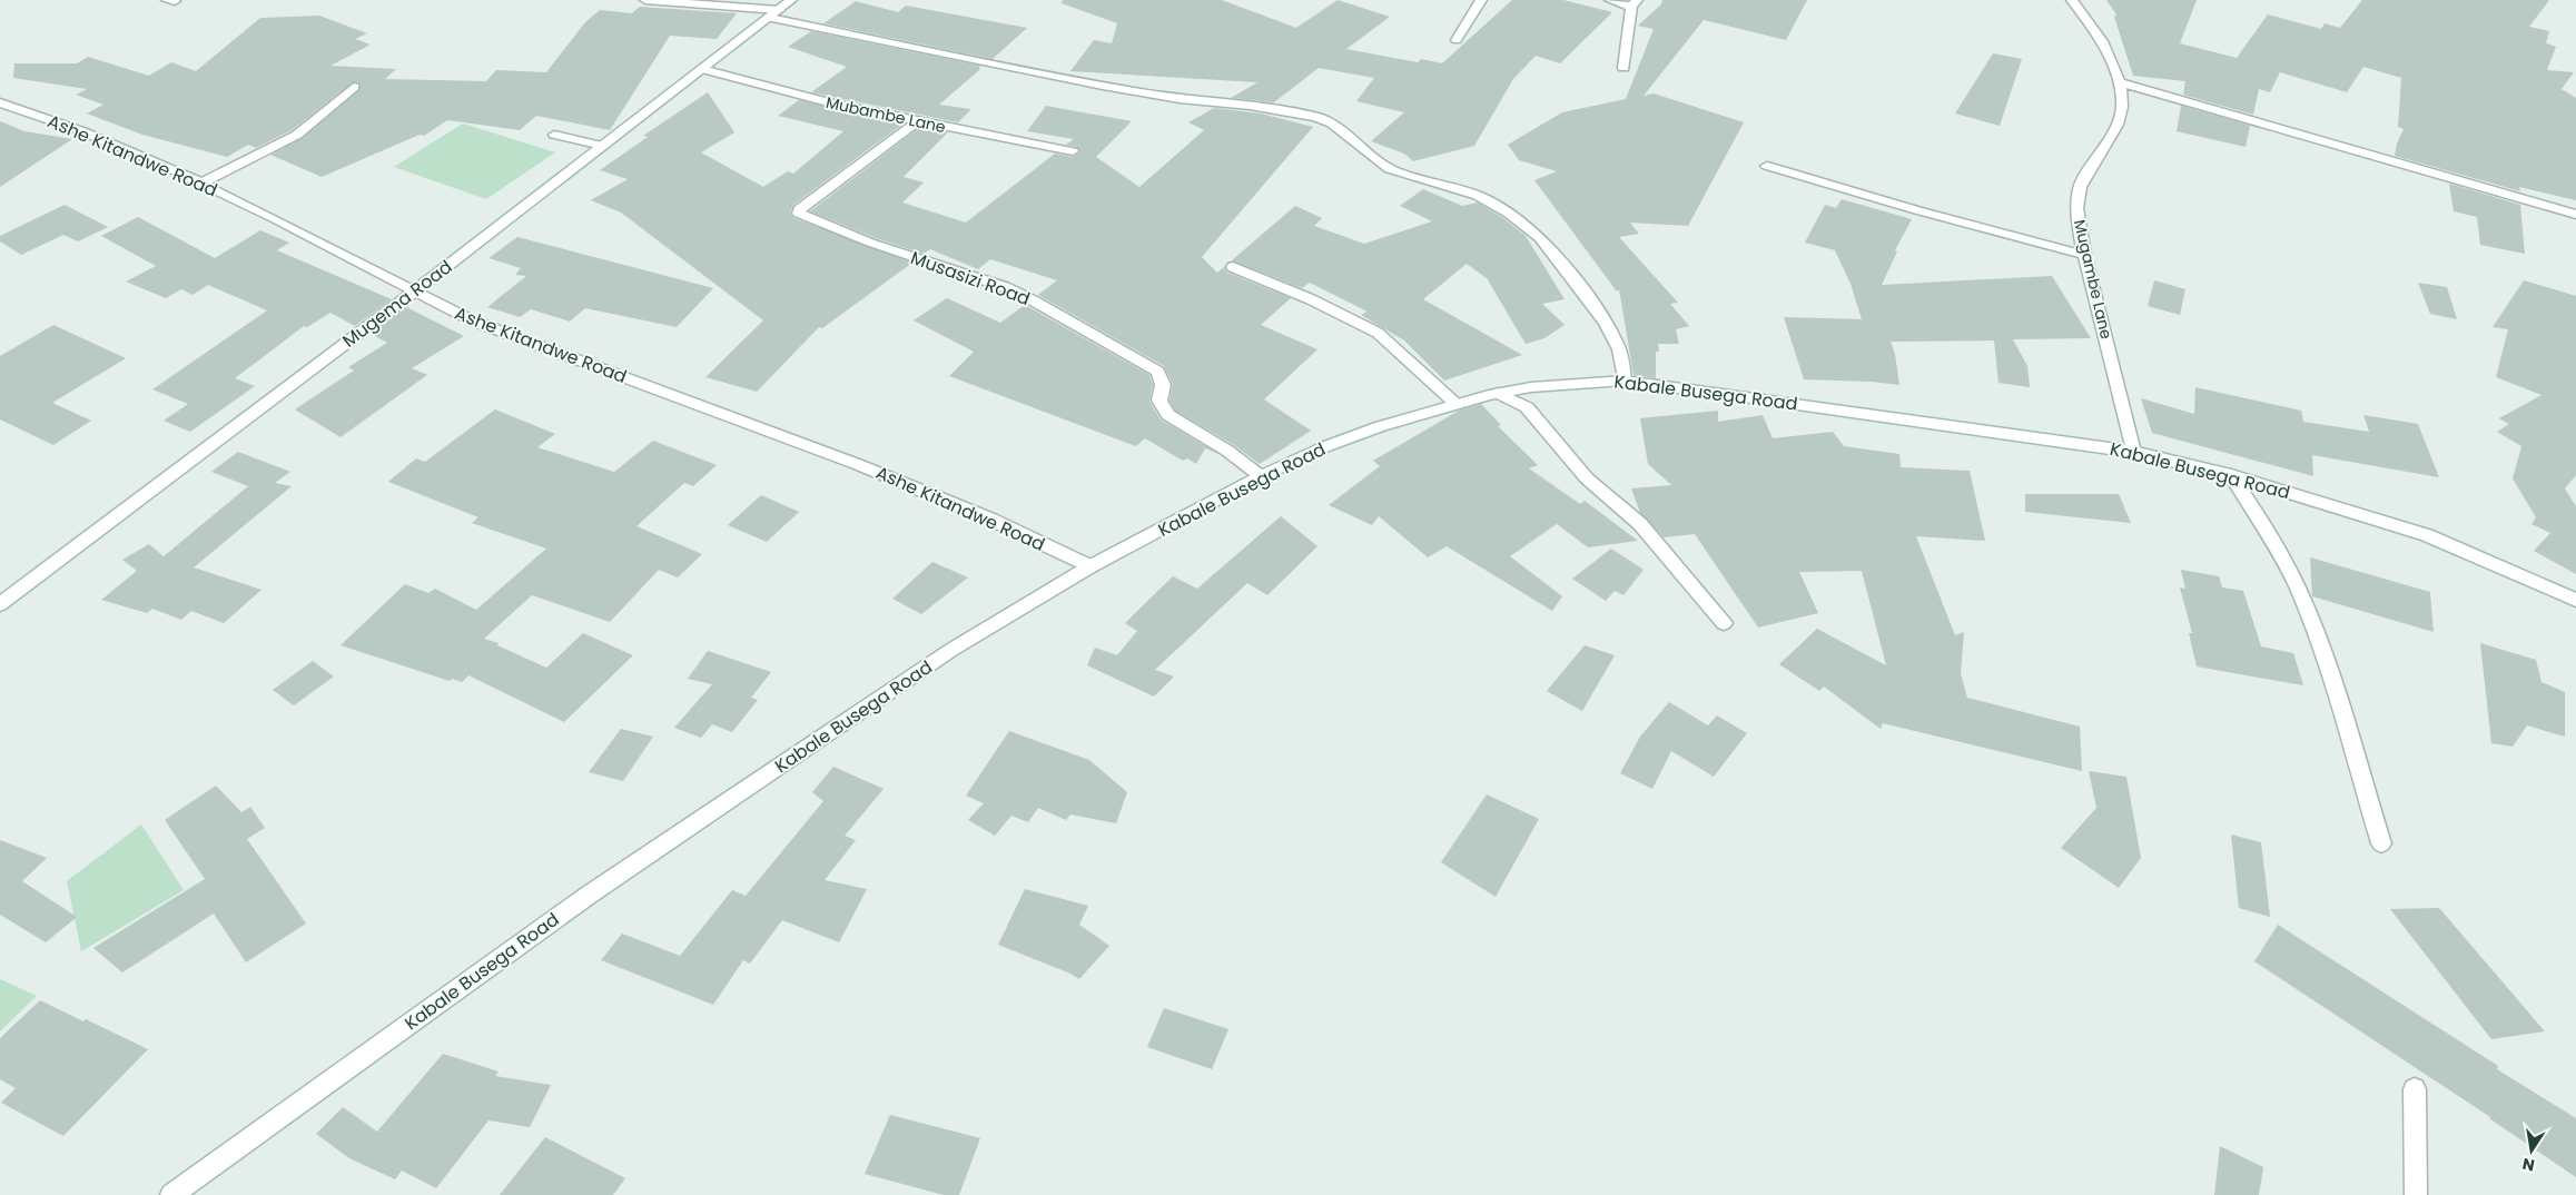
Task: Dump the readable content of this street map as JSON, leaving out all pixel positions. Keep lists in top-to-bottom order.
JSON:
{
  "streets": {
    "street": [
      "Mubambe Lane",
      "Ashe Kitandwe Road",
      "Musasizi Road",
      "Mugambe Lane",
      "Mugema Road",
      "Kabale Busega Road"
    ]
  },
  "crossings": [
    ["Mubambe Lane", "Musasizi Road"],
    ["Mubambe Lane", "Mugema Road"],
    ["Ashe Kitandwe Road", "Mugema Road"],
    ["Ashe Kitandwe Road", "Kabale Busega Road"],
    ["Musasizi Road", "Kabale Busega Road"],
    ["Mugambe Lane", "Kabale Busega Road"]
  ],
  "north": "bottom"
}
